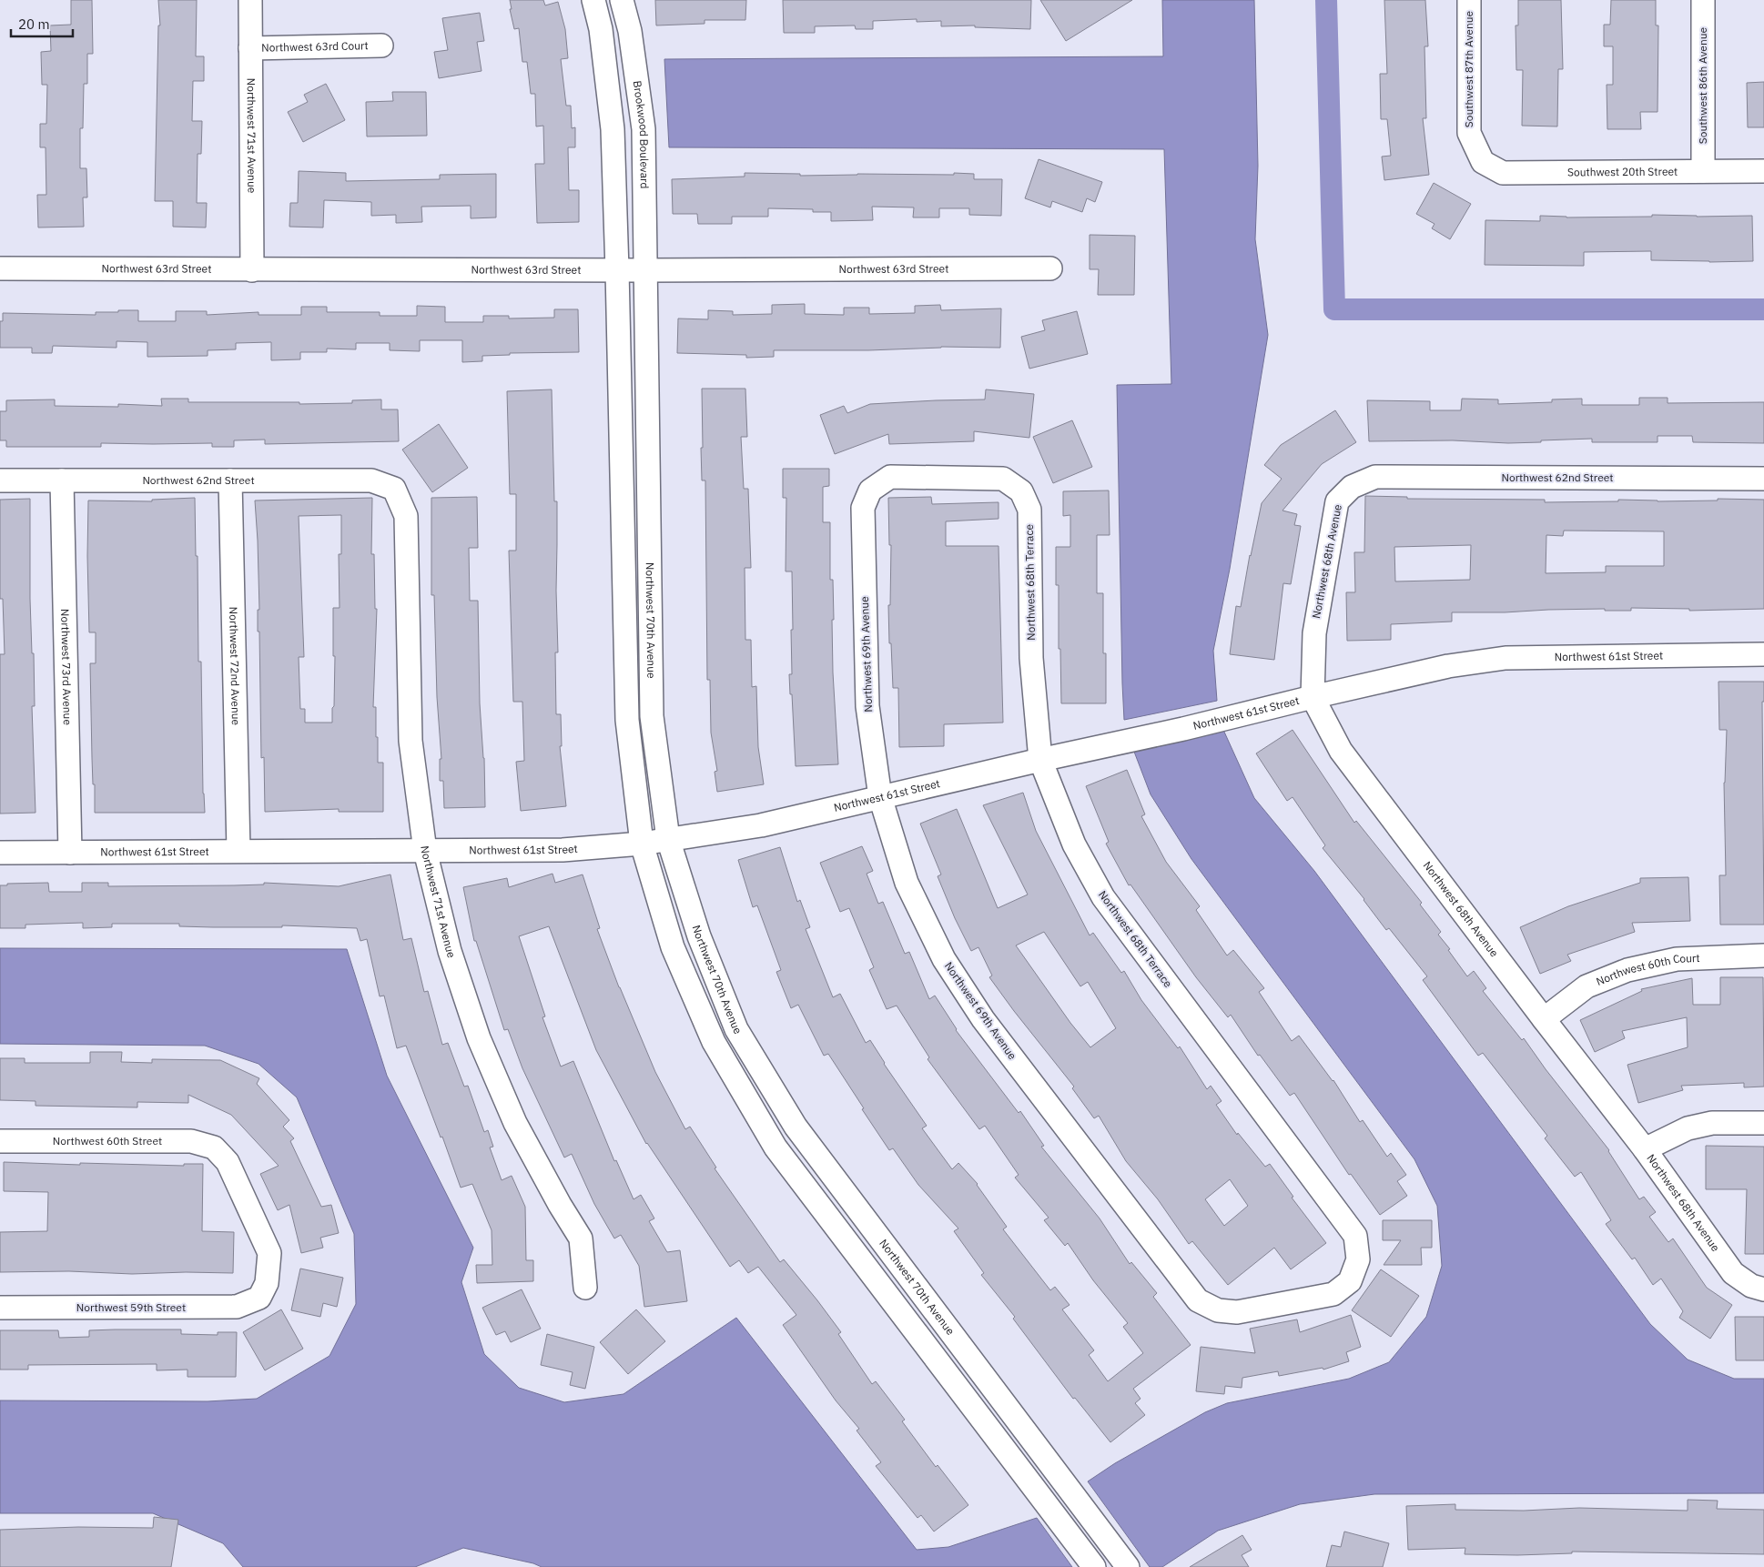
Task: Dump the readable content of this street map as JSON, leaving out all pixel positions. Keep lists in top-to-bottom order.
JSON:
{
  "streets": {
    "street": [
      "Northwest 63rd Court",
      "Southwest 87th Avenue",
      "Southwest 86th Avenue",
      "Northwest 71st Avenue",
      "Brookwood Boulevard",
      "Southwest 20th Street",
      "Northwest 63rd Street",
      "Northwest 62nd Street",
      "Northwest 68th Avenue",
      "Northwest 68th Terrace",
      "Northwest 70th Avenue",
      "Northwest 69th Avenue",
      "Northwest 61st Street",
      "Northwest 72nd Avenue",
      "Northwest 73rd Avenue",
      "Northwest 60th Court",
      "Northwest 60th Street",
      "Northwest 59th Street"
    ]
  },
  "crossings": [
    ["Northwest 63rd Court", "Northwest 71st Avenue"],
    ["Southwest 87th Avenue", "Southwest 20th Street"],
    ["Southwest 86th Avenue", "Southwest 20th Street"],
    ["Northwest 71st Avenue", "Northwest 63rd Street"],
    ["Northwest 71st Avenue", "Northwest 62nd Street"],
    ["Northwest 71st Avenue", "Northwest 61st Street"],
    ["Brookwood Boulevard", "Northwest 63rd Street"],
    ["Brookwood Boulevard", "Northwest 70th Avenue"],
    ["Northwest 63rd Street", "Northwest 70th Avenue"],
    ["Northwest 62nd Street", "Northwest 68th Avenue"],
    ["Northwest 62nd Street", "Northwest 72nd Avenue"],
    ["Northwest 62nd Street", "Northwest 73rd Avenue"],
    ["Northwest 68th Avenue", "Northwest 61st Street"],
    ["Northwest 68th Avenue", "Northwest 60th Court"],
    ["Northwest 68th Terrace", "Northwest 69th Avenue"],
    ["Northwest 68th Terrace", "Northwest 61st Street"],
    ["Northwest 70th Avenue", "Northwest 61st Street"],
    ["Northwest 69th Avenue", "Northwest 61st Street"],
    ["Northwest 61st Street", "Northwest 72nd Avenue"],
    ["Northwest 61st Street", "Northwest 73rd Avenue"],
    ["Northwest 60th Street", "Northwest 59th Street"]
  ],
  "scale_bar": "20 m"
}
